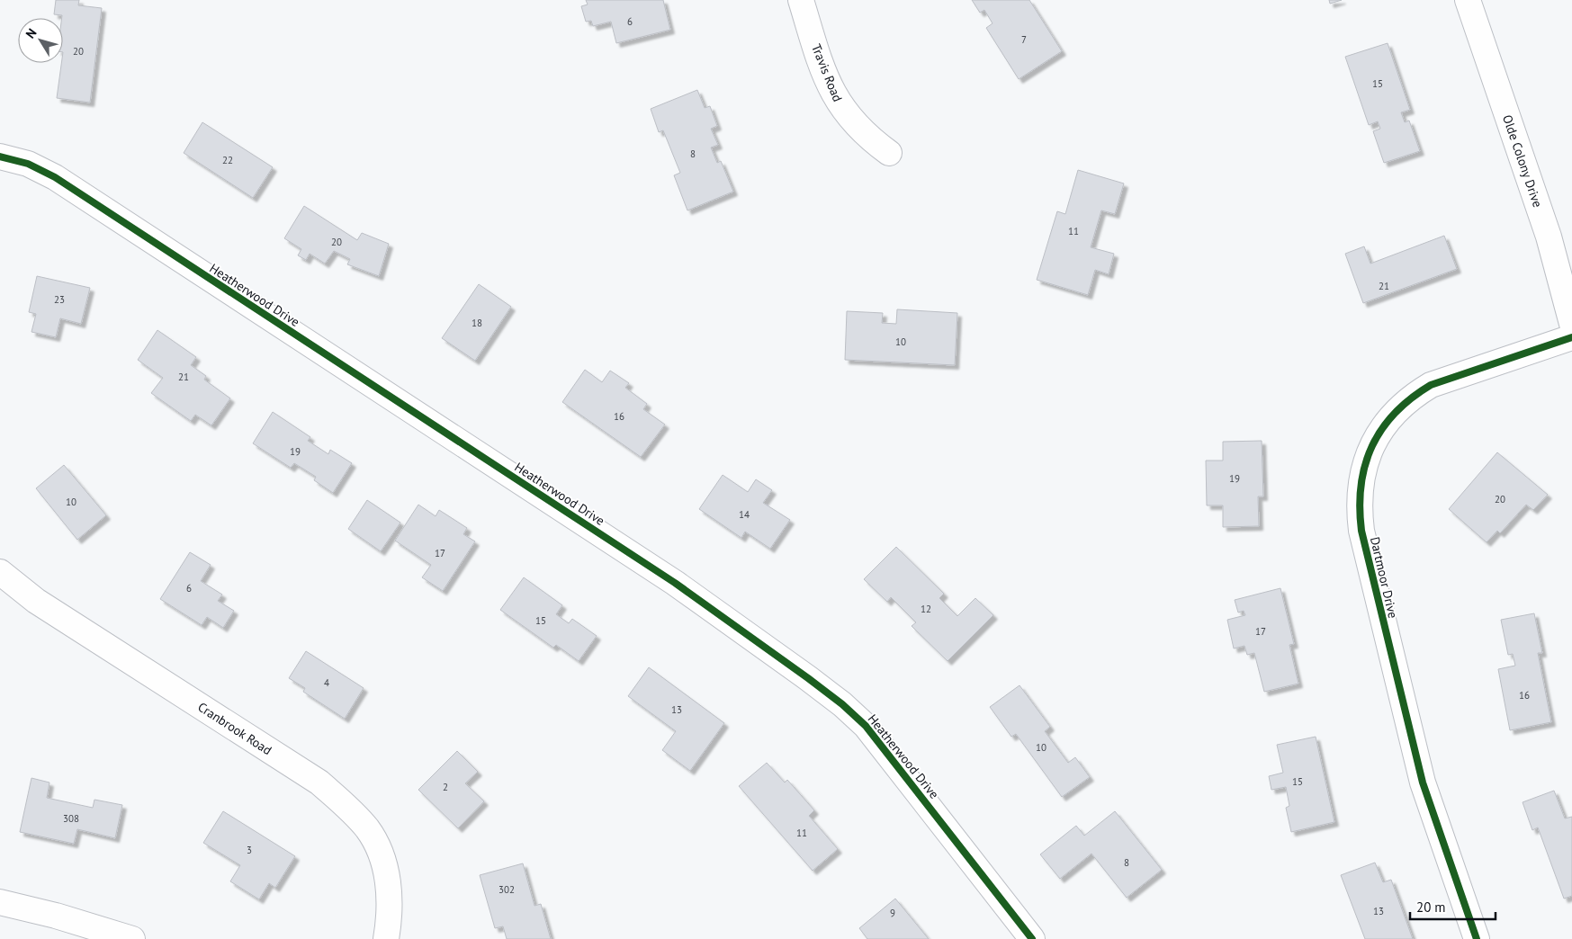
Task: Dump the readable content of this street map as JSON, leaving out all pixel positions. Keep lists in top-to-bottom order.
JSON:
{
  "streets": {
    "street": [
      "Travis Road",
      "Olde Colony Drive",
      "Heatherwood Drive",
      "Dartmoor Drive",
      "Cranbrook Road"
    ]
  },
  "house_numbers": [
    "6",
    "7",
    "20",
    "15",
    "8",
    "22",
    "11",
    "20",
    "21",
    "23",
    "18",
    "10",
    "21",
    "16",
    "19",
    "19",
    "20",
    "10",
    "14",
    "17",
    "6",
    "12",
    "15",
    "17",
    "4",
    "16",
    "13",
    "10",
    "15",
    "2",
    "308",
    "11",
    "3",
    "8",
    "302",
    "13",
    "9"
  ],
  "scale_bar": "20 m",
  "north": "top left"
}
